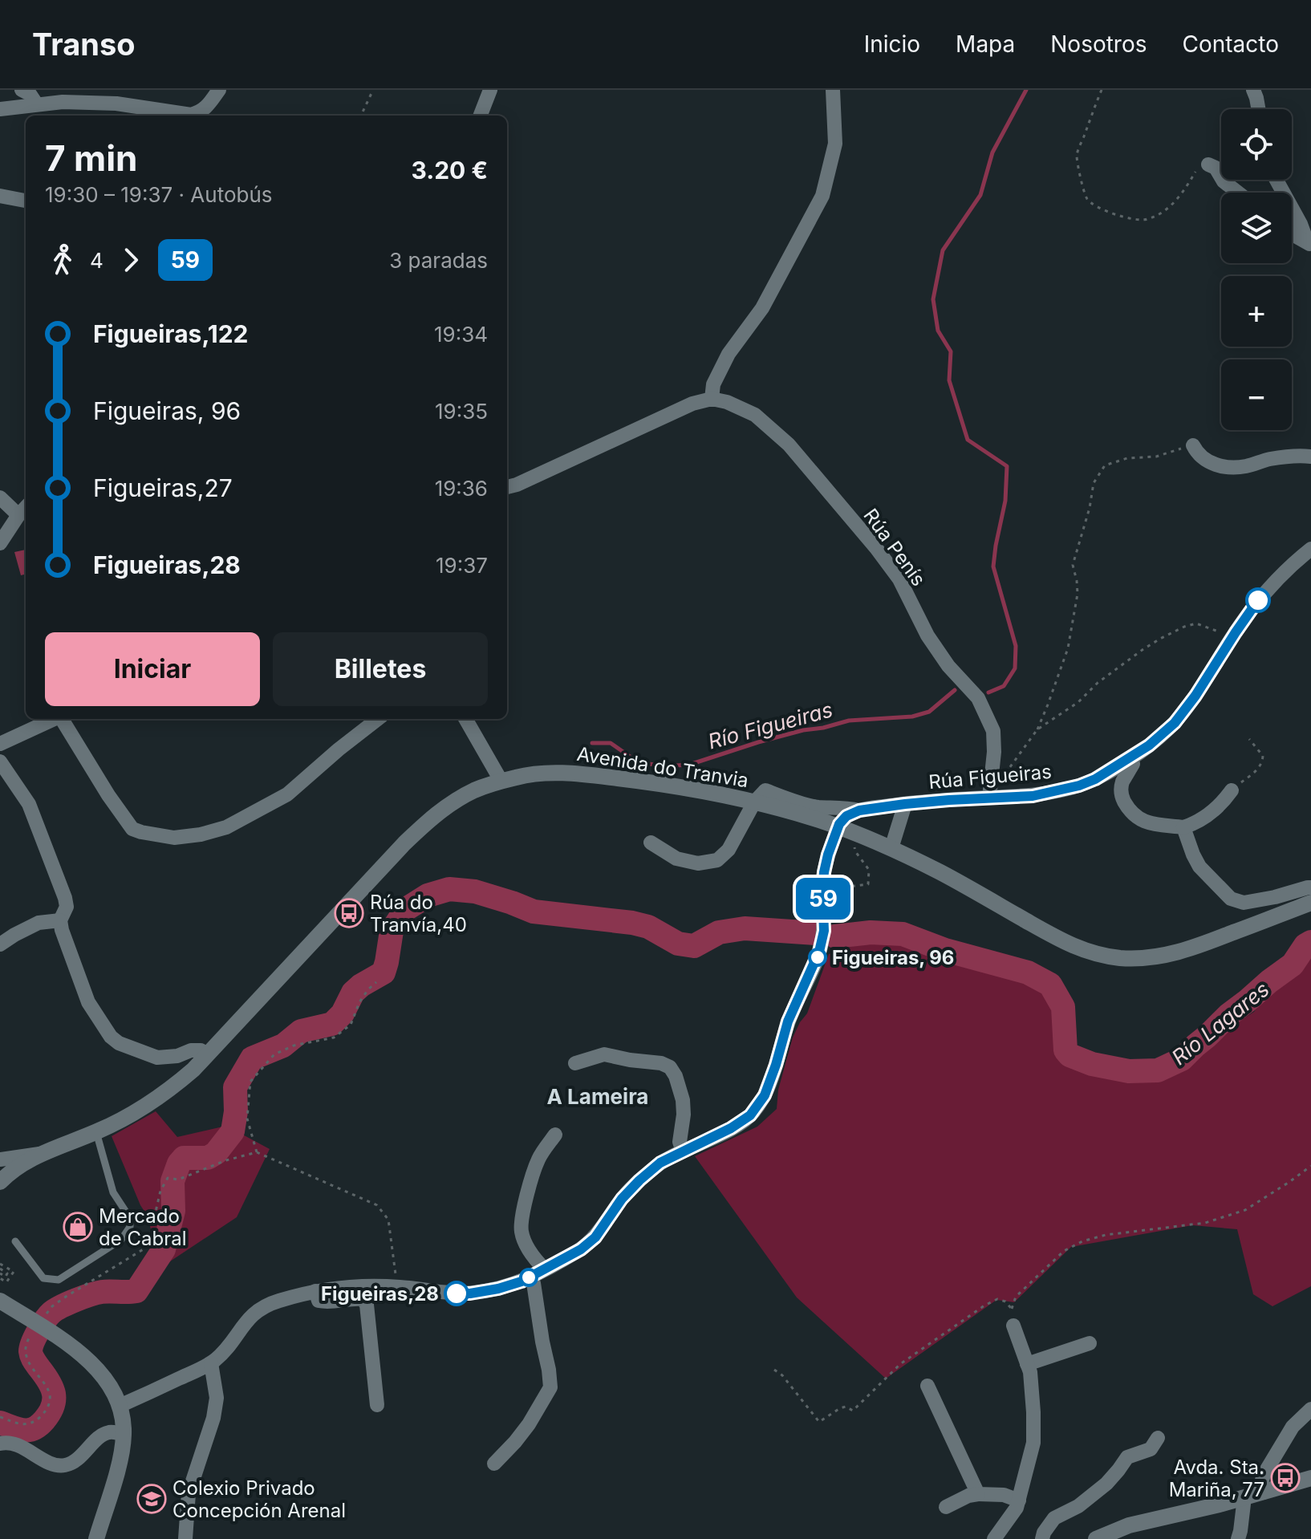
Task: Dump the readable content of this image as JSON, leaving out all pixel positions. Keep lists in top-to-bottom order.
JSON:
{
  "streets": {
    "main road": ["Avenida do Tranvia"],
    "street": ["Rúa Penís", "Rúa Figueiras"]
  },
  "crossings": [
    ["Rúa Penís", "Rúa Figueiras"],
    ["Avenida do Tranvia", "Rúa Figueiras"]
  ],
  "districts": ["A Lameira"],
  "water": ["Río Figueiras", "Río Lagares"],
  "places": {
    "bus stop": ["Rúa do Tranvía,40", "Avda. Sta. Mariña, 77"],
    "other": ["Figueiras, 96", "Figueiras,28"],
    "shop": ["Mercado de Cabral"],
    "school or university": ["Colexio Privado Concepción Arenal"]
  },
  "lines": ["bus line 59"],
  "page": {
    "header": "Transo",
    "nav": [
      "Inicio",
      "Mapa",
      "Nosotros",
      "Contacto"
    ],
    "on_map": "59",
    "map_buttons": ["+", "−"],
    "heading": ["7 min", "19:30 – 19:37 · Autobús", "3.20 €"],
    "legs": ["4", "59", "3 paradas"],
    "list": [
      {
        "name": "Figueiras,122",
        "value": "19:34"
      },
      {
        "name": "Figueiras, 96",
        "value": "19:35"
      },
      {
        "name": "Figueiras,27",
        "value": "19:36"
      },
      {
        "name": "Figueiras,28",
        "value": "19:37"
      }
    ],
    "buttons": ["Iniciar", "Billetes"]
  }
}
